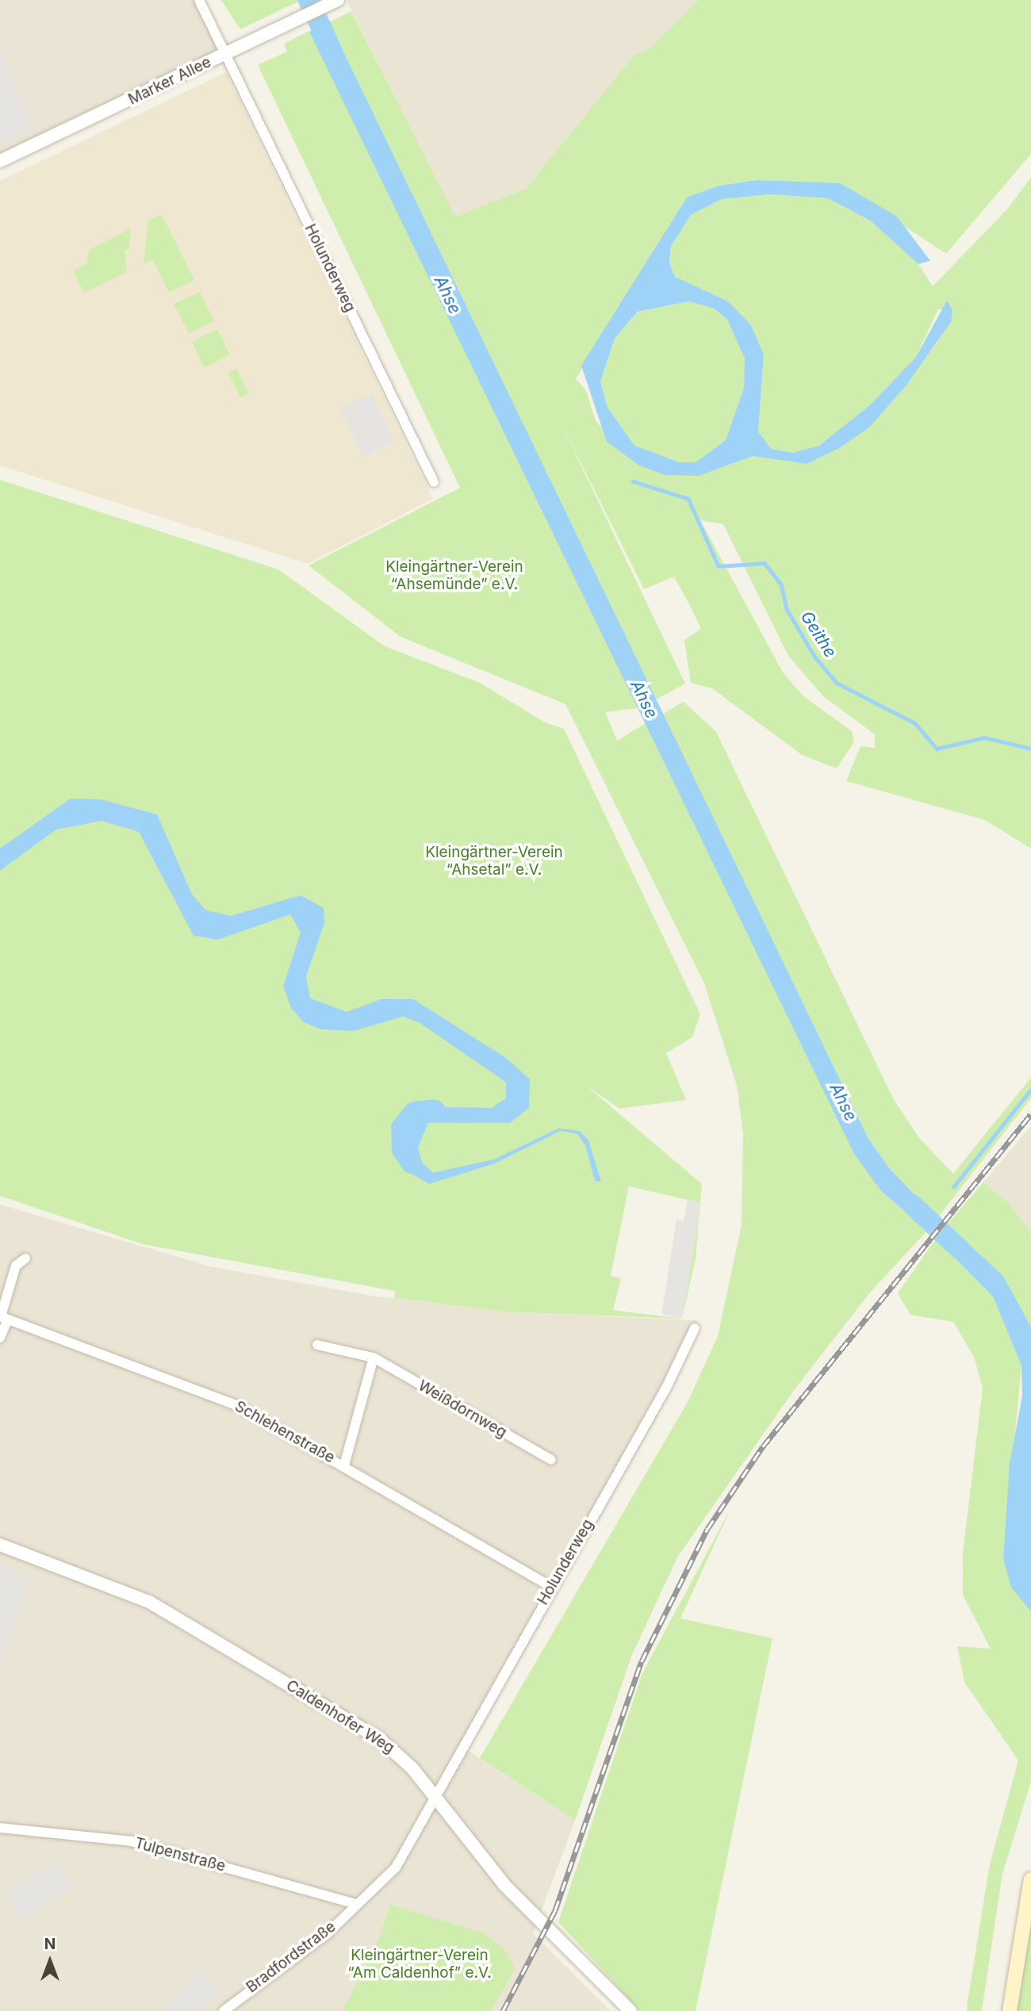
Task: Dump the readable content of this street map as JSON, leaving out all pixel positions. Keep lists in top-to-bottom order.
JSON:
{
  "streets": {
    "street": [
      "Marker Allee",
      "Holunderweg",
      "Weißdornweg",
      "Schlehenstraße",
      "Caldenhofer Weg",
      "Tulpenstraße",
      "Bradfordstraße"
    ]
  },
  "crossings": [
    ["Marker Allee", "Holunderweg"],
    ["Holunderweg", "Schlehenstraße"],
    ["Holunderweg", "Caldenhofer Weg"],
    ["Holunderweg", "Bradfordstraße"],
    ["Caldenhofer Weg", "Bradfordstraße"],
    ["Tulpenstraße", "Bradfordstraße"]
  ],
  "water": ["Ahse", "Geithe"],
  "parks": ["Kleingärtner-Verein “Ahsemünde” e.V.", "Kleingärtner-Verein “Ahsetal” e.V.", "Kleingärtner-Verein “Am Caldenhof” e.V."],
  "north": "top"
}
